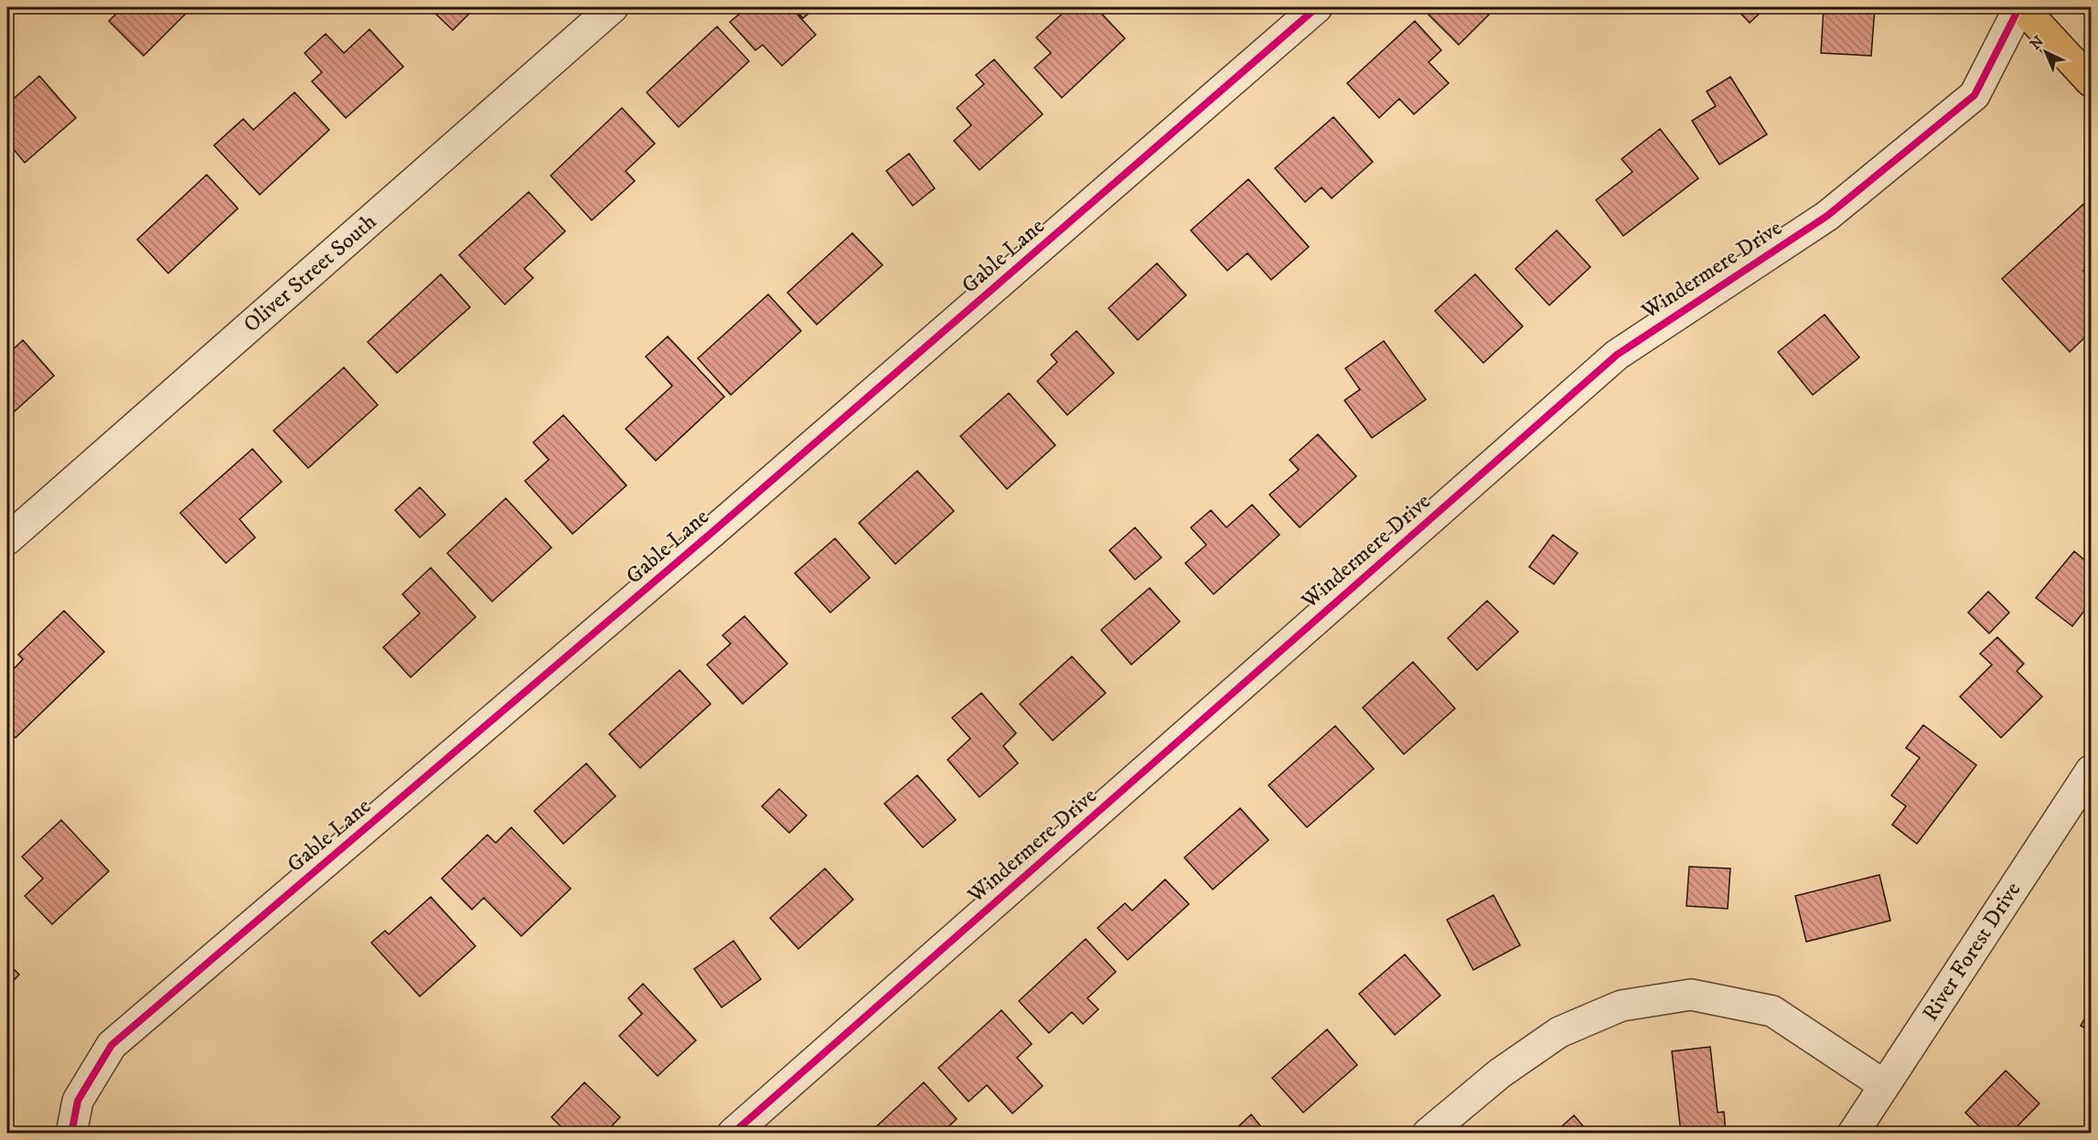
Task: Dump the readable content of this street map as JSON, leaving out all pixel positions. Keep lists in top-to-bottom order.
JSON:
{
  "streets": {
    "street": [
      "Gable Lane",
      "Windermere Drive",
      "Oliver Street South",
      "River Forest Drive"
    ]
  },
  "north": "top left"
}
